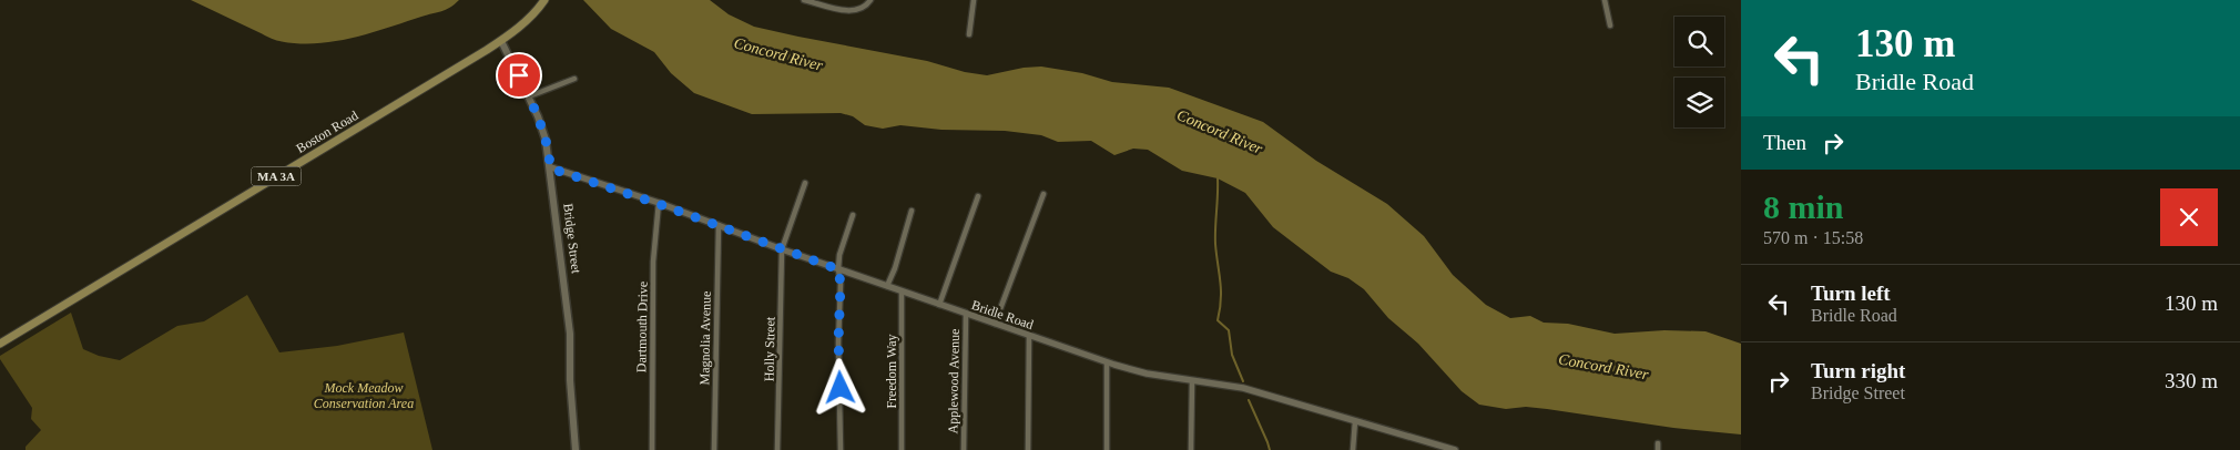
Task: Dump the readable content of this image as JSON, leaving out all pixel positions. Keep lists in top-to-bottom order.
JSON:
{
  "streets": {
    "main road": ["Boston Road", "MA 3A", "Bridge Street"],
    "street": [
      "Bridle Road",
      "Dartmouth Drive",
      "Magnolia Avenue",
      "Holly Street",
      "Freedom Way",
      "Applewood Avenue"
    ]
  },
  "crossings": [
    ["Boston Road", "Bridge Street"],
    ["Bridge Street", "Bridle Road"],
    ["Bridle Road", "Dartmouth Drive"],
    ["Bridle Road", "Magnolia Avenue"],
    ["Bridle Road", "Holly Street"],
    ["Bridle Road", "Freedom Way"],
    ["Bridle Road", "Applewood Avenue"]
  ],
  "water": ["Concord River"],
  "parks": ["Mock Meadow Conservation Area"],
  "page": {
    "turn": ["130 m", "Bridle Road"],
    "then": "Then",
    "heading": ["8 min", "570 m · 15:58"],
    "list": [
      {
        "name": "Turn left",
        "note": "Bridle Road",
        "value": "130 m"
      },
      {
        "name": "Turn right",
        "note": "Bridge Street",
        "value": "330 m"
      }
    ]
  }
}
